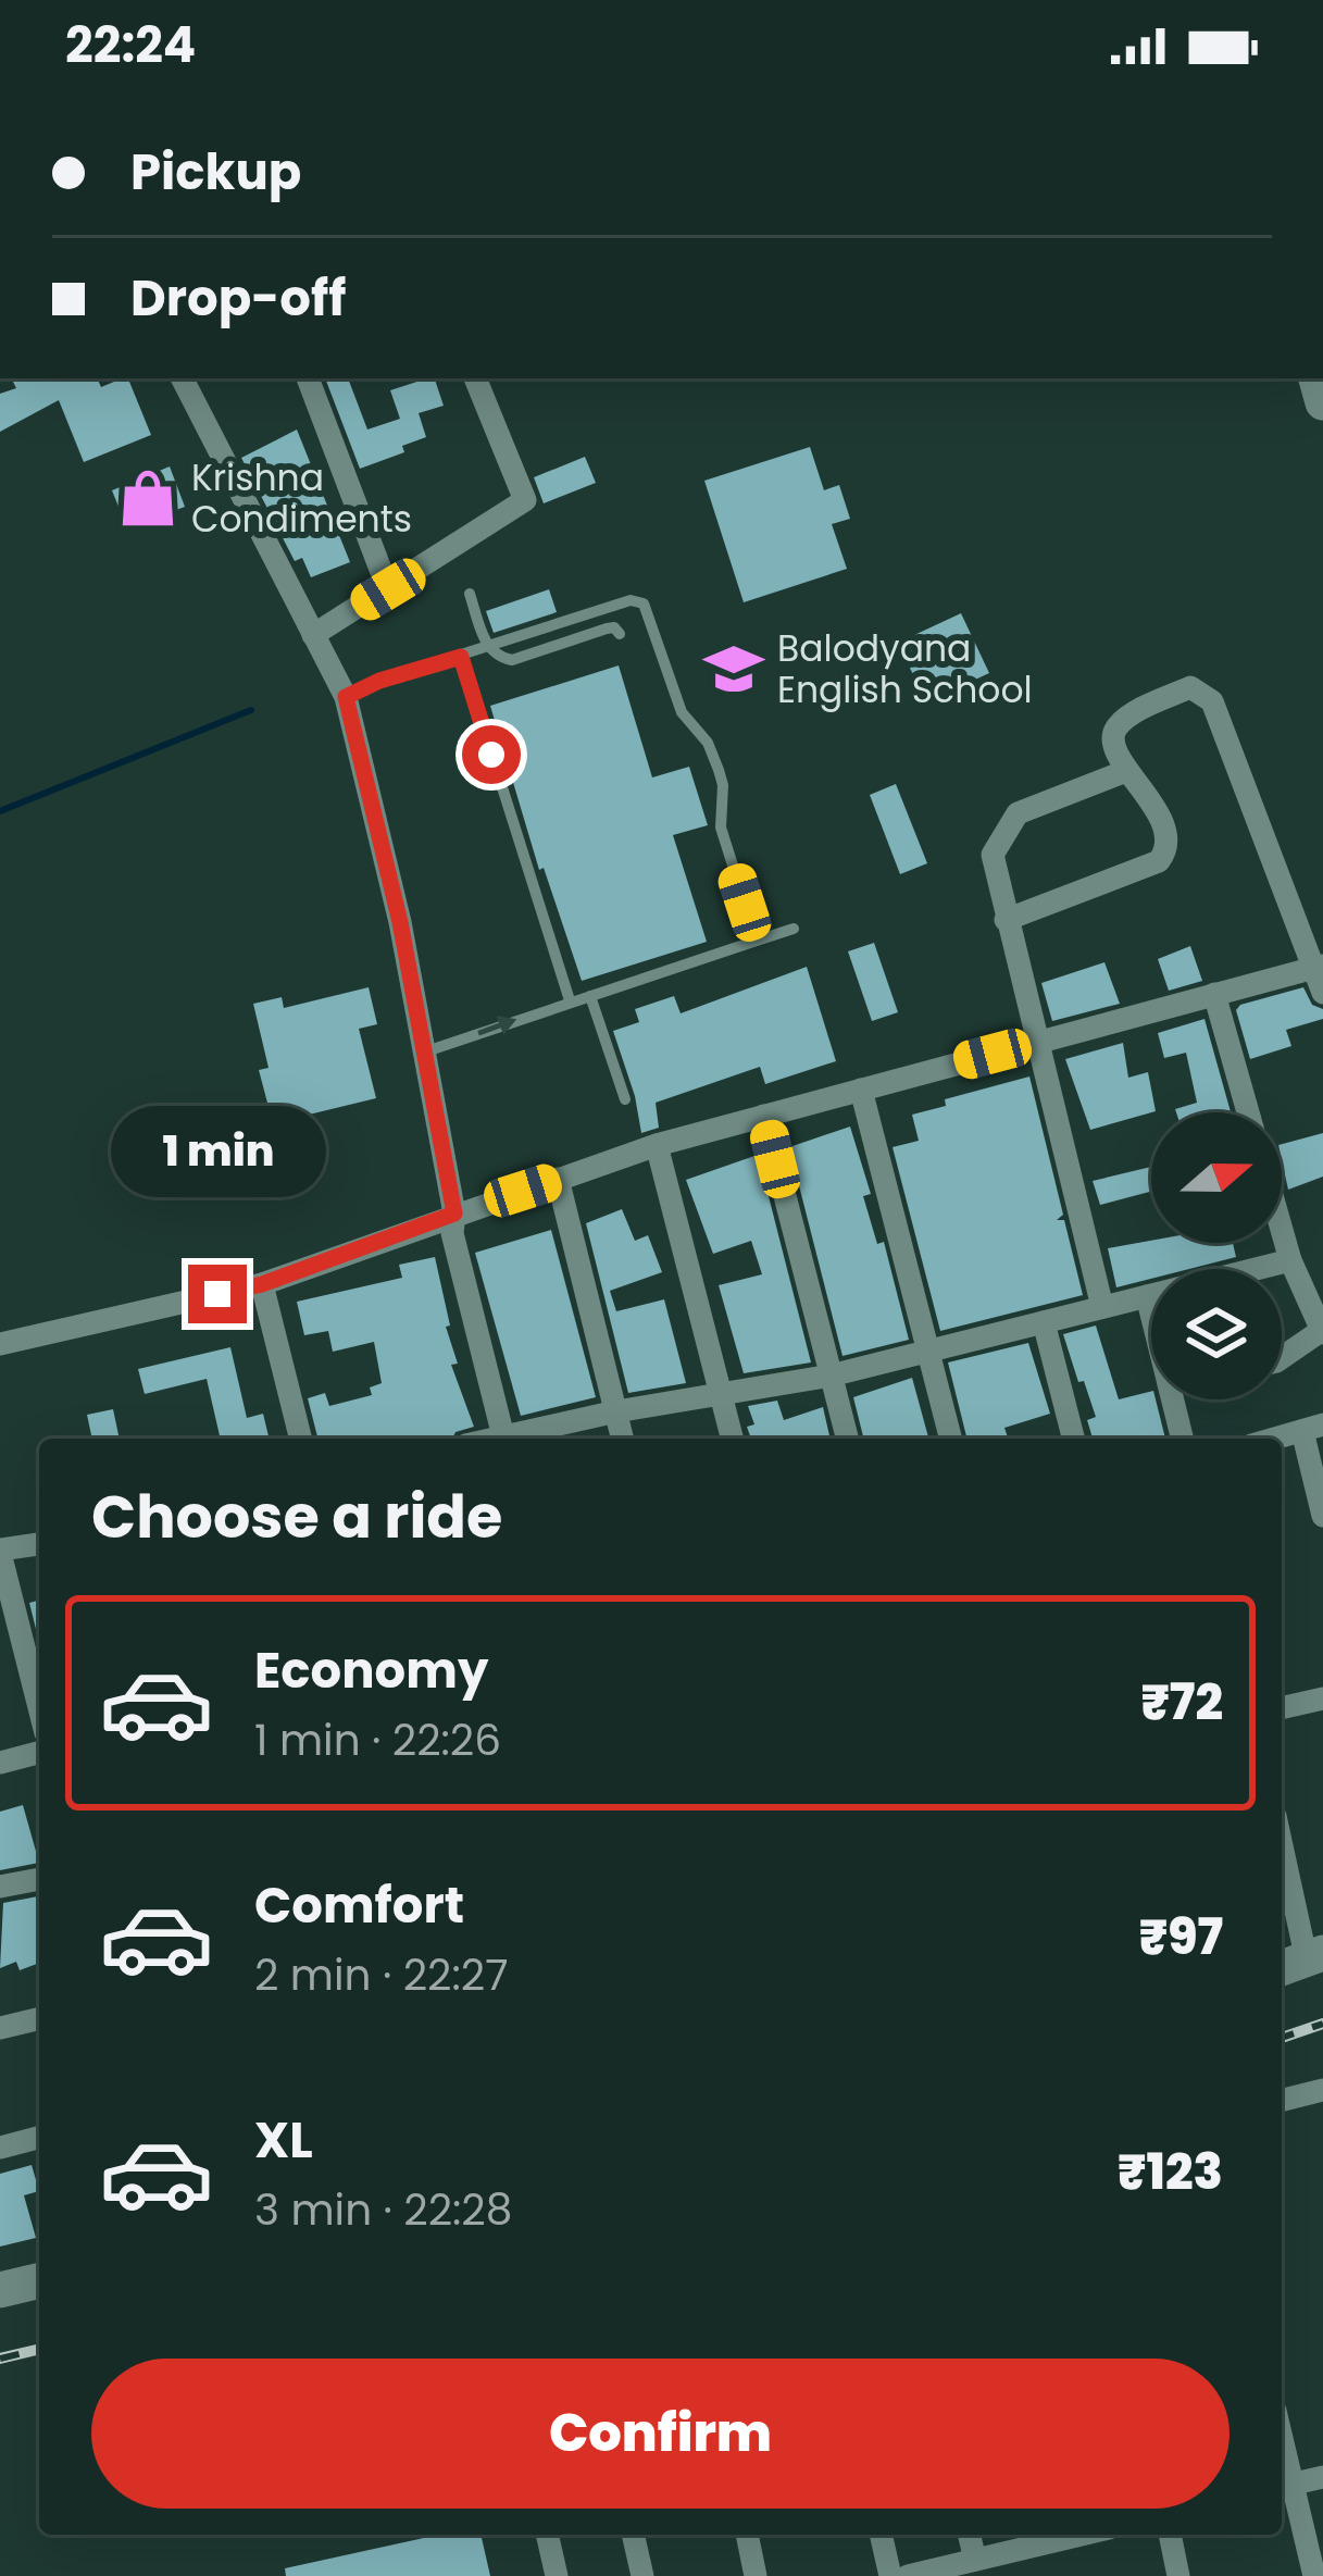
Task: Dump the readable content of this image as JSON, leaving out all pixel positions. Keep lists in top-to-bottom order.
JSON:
{
  "places": {
    "shop": ["Krishna Condiments"],
    "school or university": ["Balodyana English School"]
  },
  "north": "right",
  "page": {
    "status": "22:24",
    "banner": ["Pickup", "Drop-off"],
    "bubble": "1 min",
    "heading": "Choose a ride",
    "list": [
      {
        "name": "Economy",
        "note": "1 min · 22:26",
        "value": "₹72"
      },
      {
        "name": "Comfort",
        "note": "2 min · 22:27",
        "value": "₹97"
      },
      {
        "name": "XL",
        "note": "3 min · 22:28",
        "value": "₹123"
      }
    ],
    "buttons": "Confirm"
  }
}
